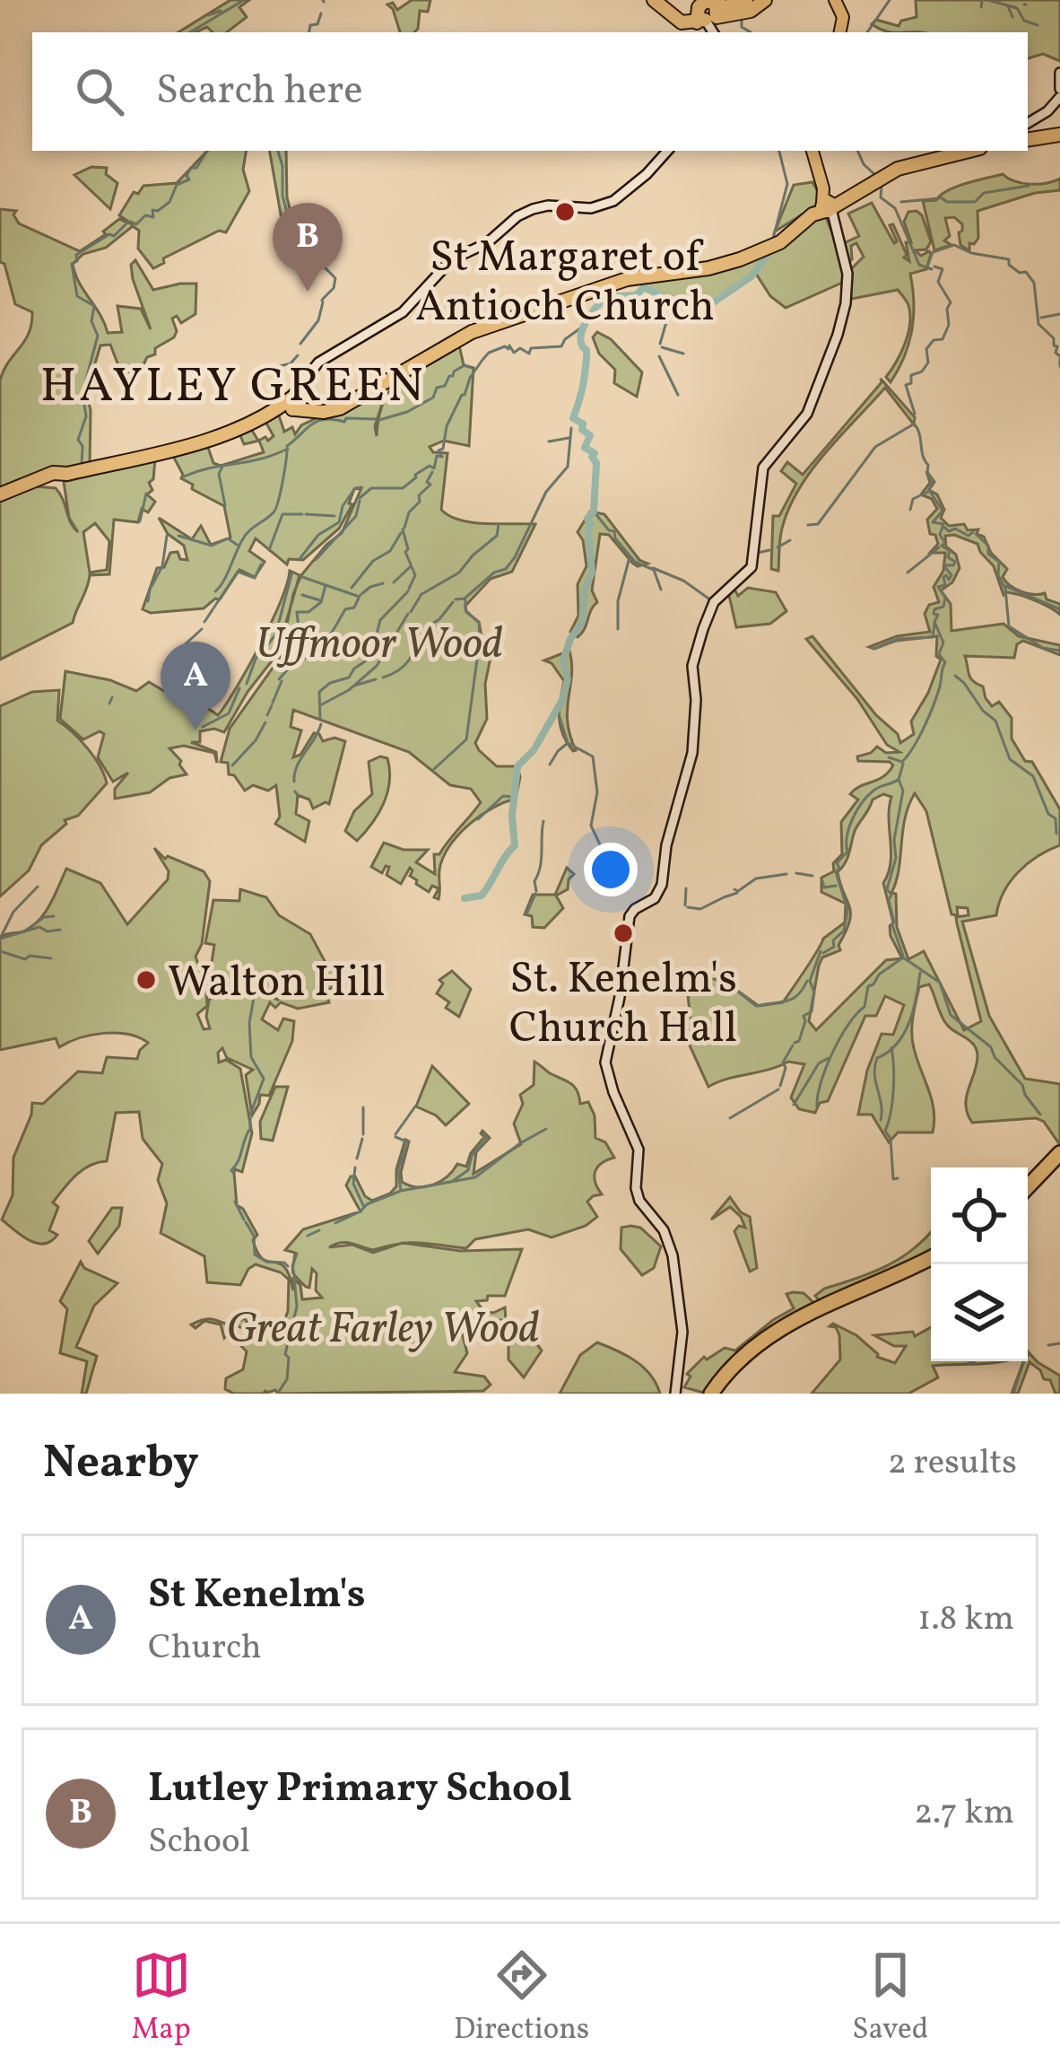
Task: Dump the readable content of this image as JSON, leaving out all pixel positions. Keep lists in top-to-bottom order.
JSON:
{
  "districts": ["HAYLEY GREEN"],
  "parks": ["Uffmoor Wood", "Great Farley Wood"],
  "places": ["St Margaret of Antioch Church", "St. Kenelm's Church Hall", "Walton Hill"],
  "page": {
    "search": "Search here",
    "pins": ["B", "A"],
    "heading": ["Nearby", "2 results"],
    "list": [
      {
        "mark": "A",
        "name": "St Kenelm's",
        "note": "Church",
        "value": "1.8 km"
      },
      {
        "mark": "B",
        "name": "Lutley Primary School",
        "note": "School",
        "value": "2.7 km"
      }
    ],
    "nav": ["Map", "Directions", "Saved"]
  }
}
